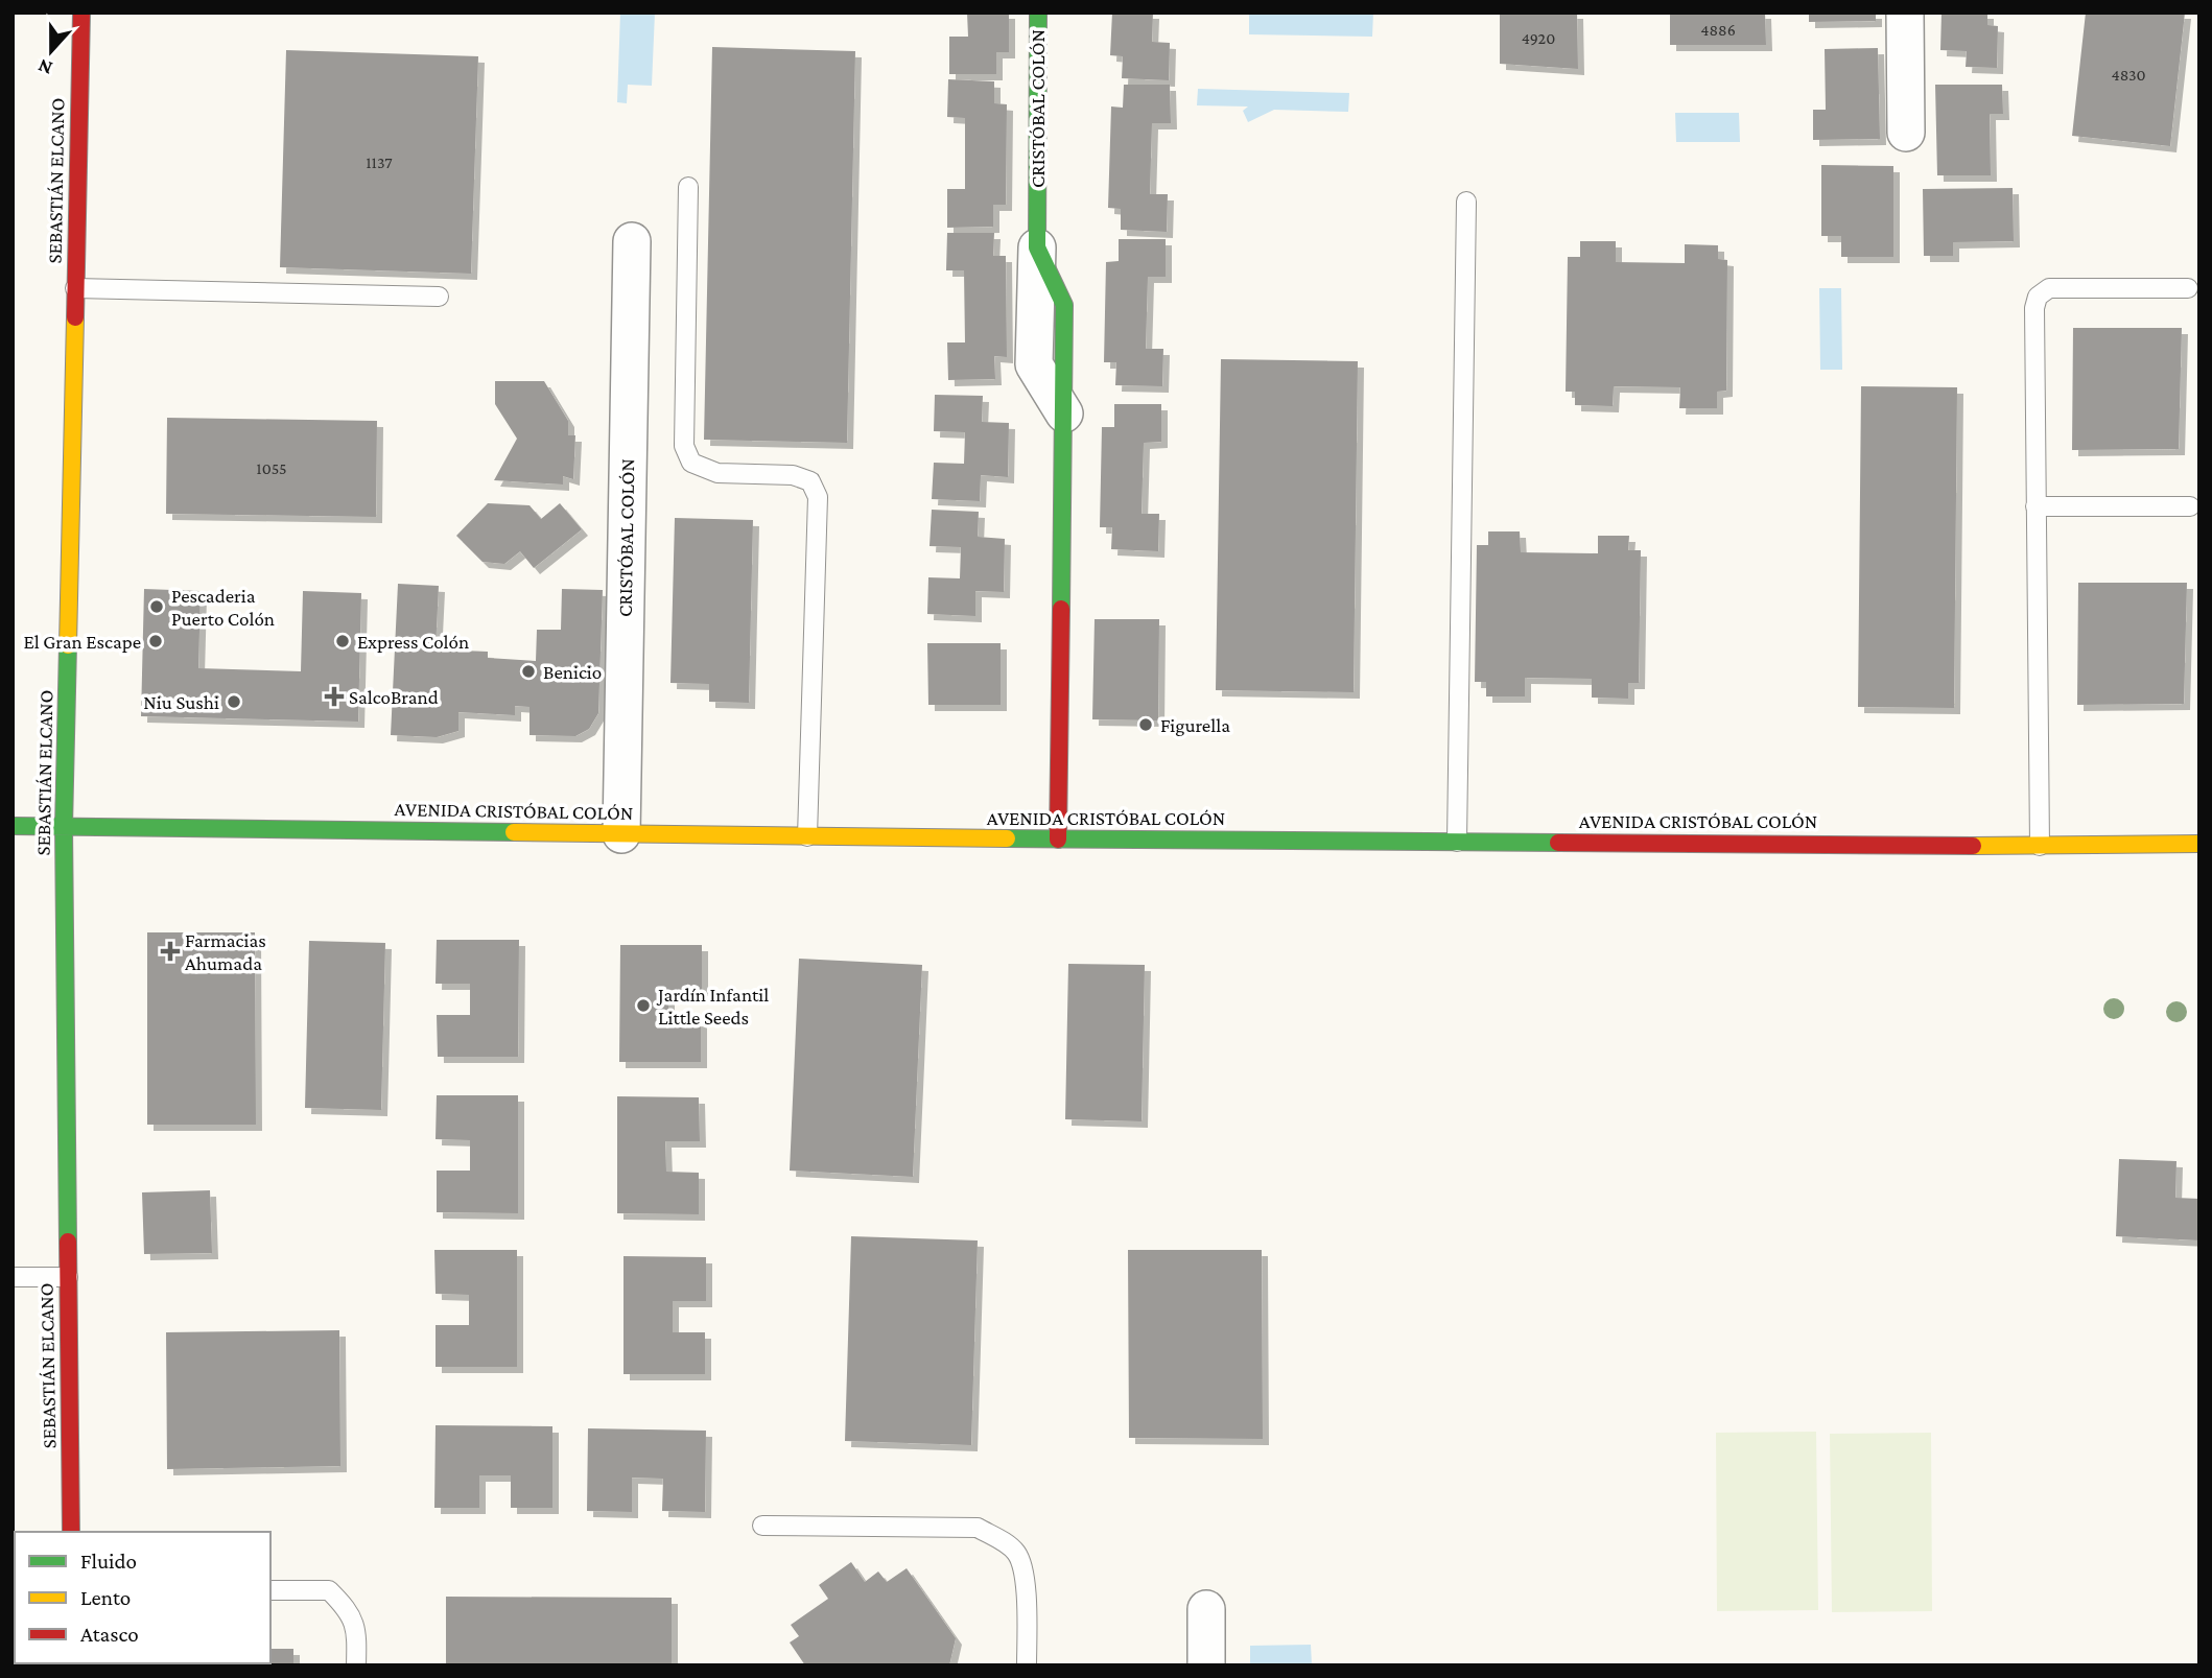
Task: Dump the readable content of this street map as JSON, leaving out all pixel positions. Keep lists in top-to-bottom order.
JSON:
{
  "streets": {
    "street": ["CRISTÓBAL COLÓN", "SEBASTIÁN ELCANO", "AVENIDA CRISTÓBAL COLÓN"]
  },
  "crossings": [
    ["CRISTÓBAL COLÓN", "AVENIDA CRISTÓBAL COLÓN"],
    ["SEBASTIÁN ELCANO", "AVENIDA CRISTÓBAL COLÓN"]
  ],
  "places": {
    "other": [
      "Pescaderia Puerto Colón",
      "El Gran Escape",
      "Express Colón",
      "Benicio",
      "Niu Sushi",
      "Figurella",
      "Jardín Infantil Little Seeds"
    ],
    "health": ["SalcoBrand", "Farmacias Ahumada"]
  },
  "house_numbers": [
    "4886",
    "4920",
    "4830",
    "1137",
    "1055"
  ],
  "legend": ["Fluido", "Lento", "Atasco"],
  "north": "bottom"
}
